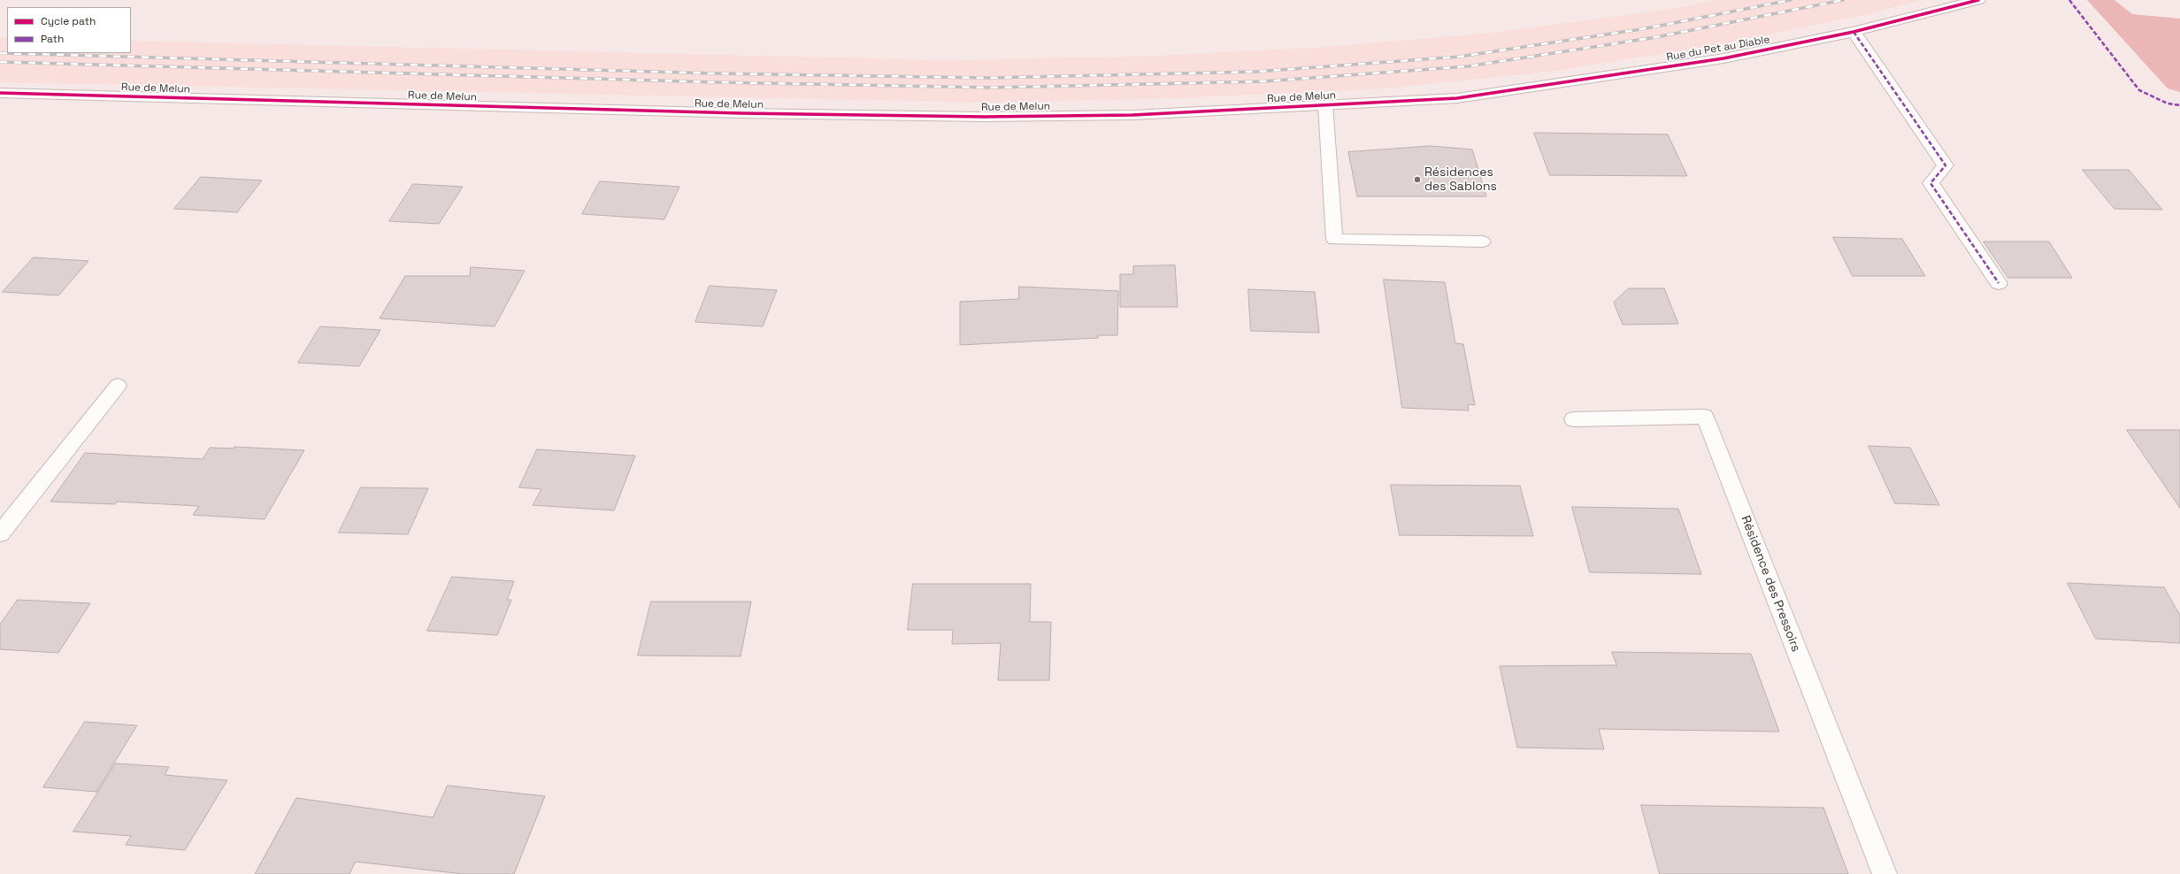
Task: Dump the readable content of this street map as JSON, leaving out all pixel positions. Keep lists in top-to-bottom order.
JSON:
{
  "streets": {
    "street": ["Rue du Pet au Diable", "Rue de Melun"],
    "lane": ["Résidence des Pressoirs"]
  },
  "crossings": [
    ["Rue du Pet au Diable", "Rue de Melun"]
  ],
  "places": ["Résidences des Sablons"],
  "legend": ["Cycle path", "Path"]
}
